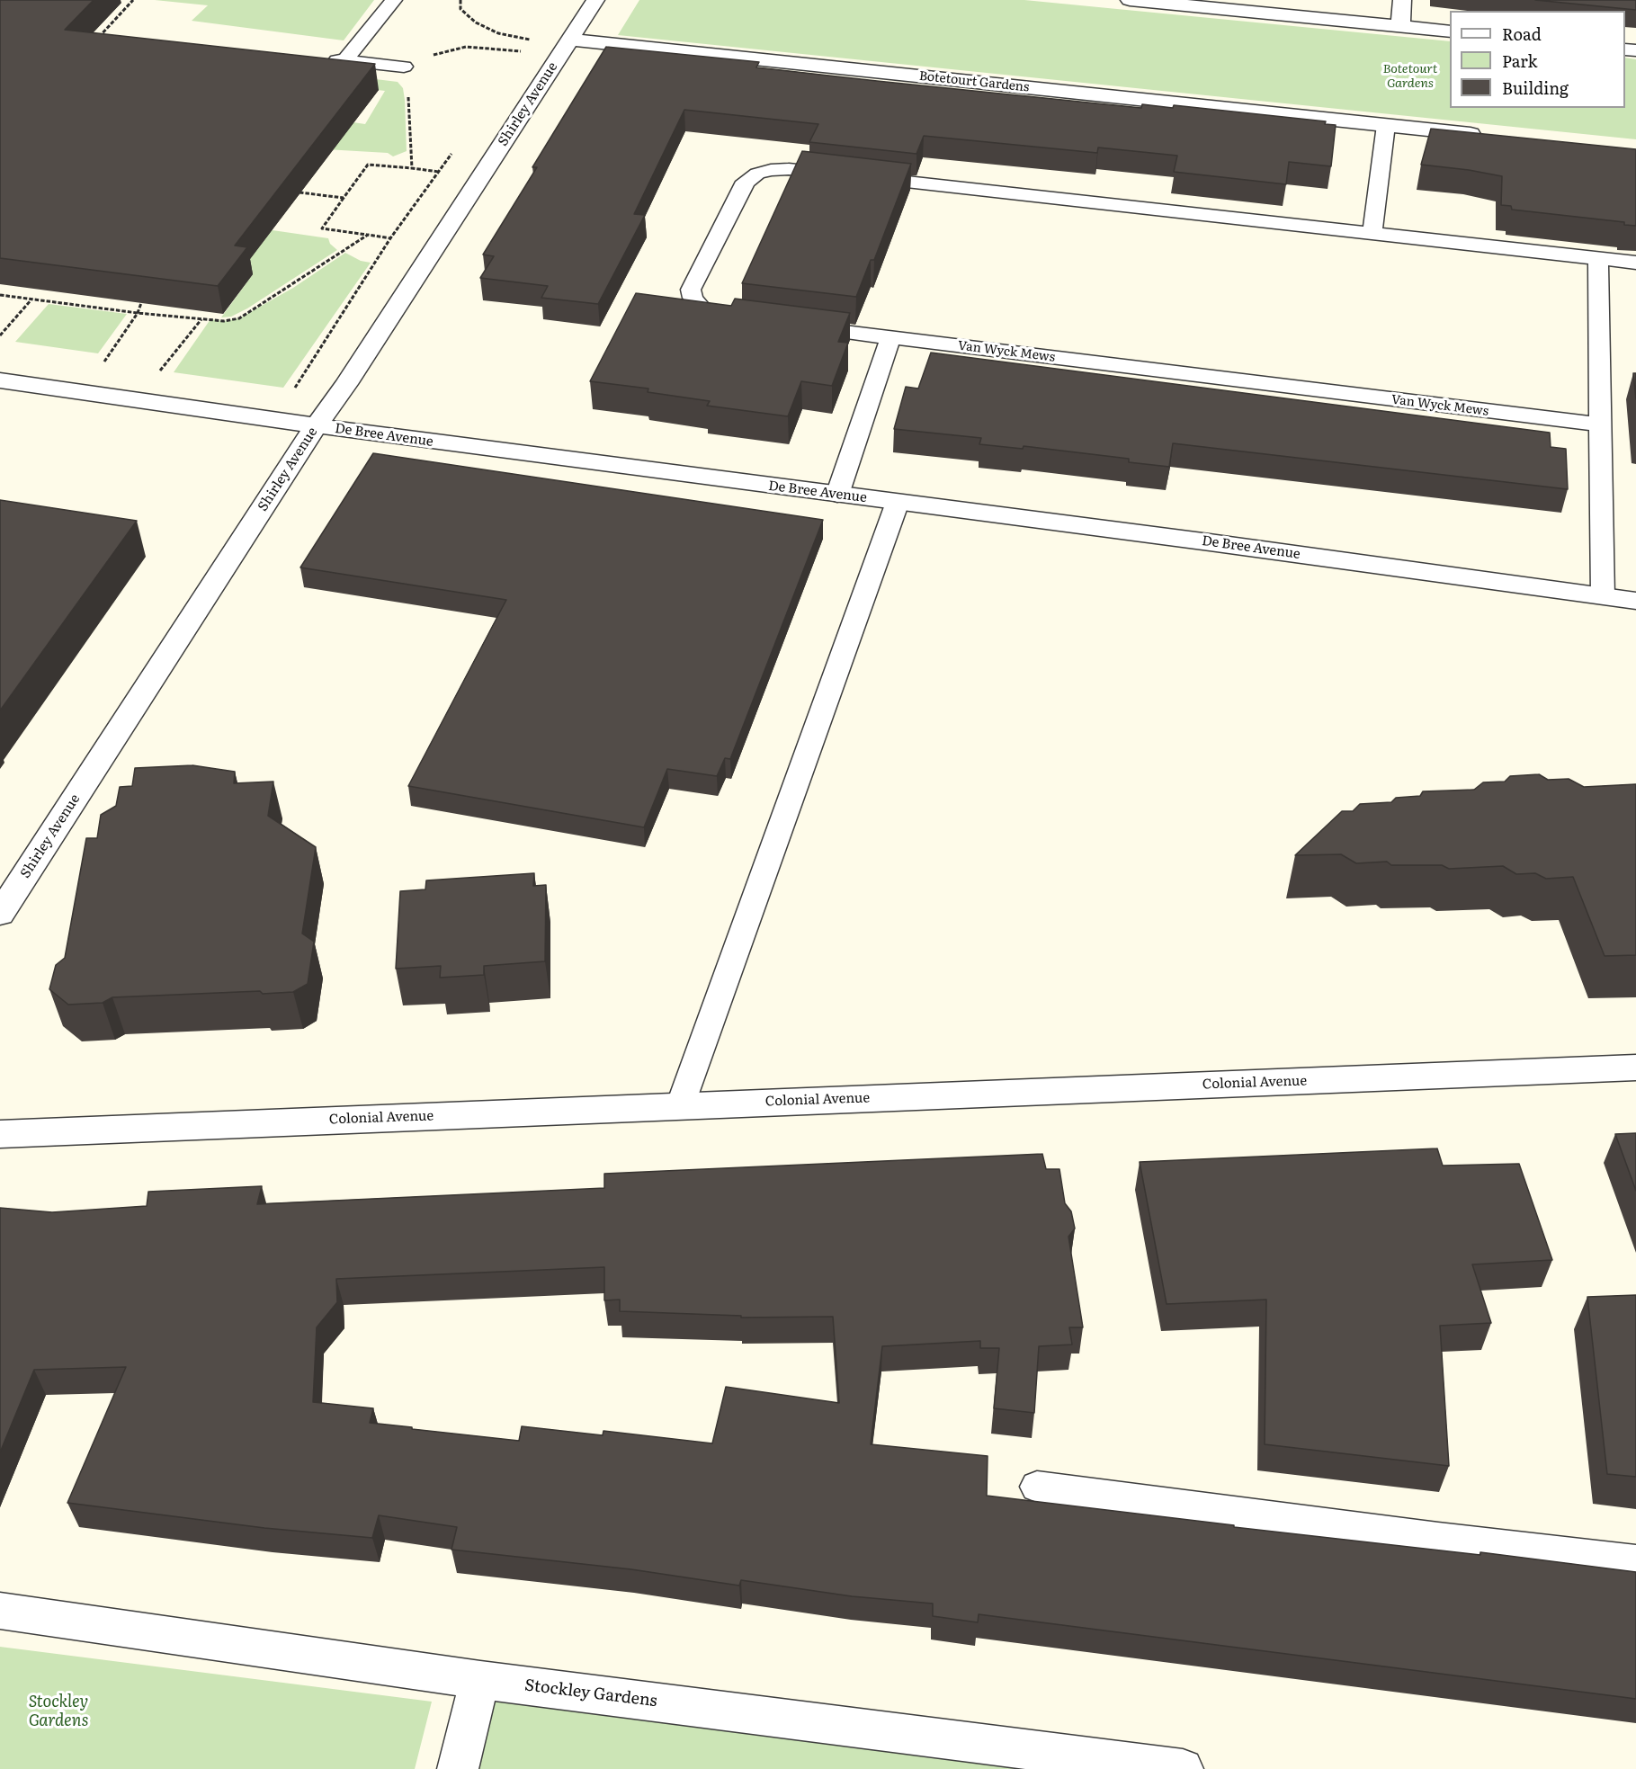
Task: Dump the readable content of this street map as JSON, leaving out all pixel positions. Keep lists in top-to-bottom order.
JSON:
{
  "streets": {
    "street": [
      "Botetourt Gardens",
      "Shirley Avenue",
      "De Bree Avenue",
      "Colonial Avenue",
      "Stockley Gardens"
    ],
    "lane": ["Van Wyck Mews"]
  },
  "crossings": [
    ["Botetourt Gardens", "Shirley Avenue"],
    ["Shirley Avenue", "De Bree Avenue"]
  ],
  "parks": ["Botetourt Gardens", "Stockley Gardens"],
  "legend": ["Road", "Park", "Building"]
}
